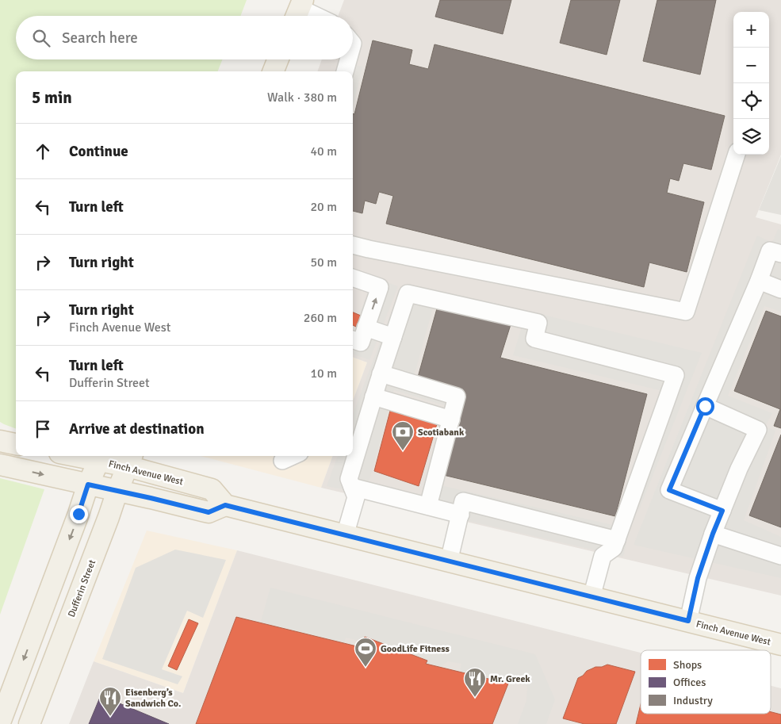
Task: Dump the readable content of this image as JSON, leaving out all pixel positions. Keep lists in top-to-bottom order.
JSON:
{
  "streets": {
    "main road": ["Finch Avenue West", "Dufferin Street"]
  },
  "crossings": [
    ["Finch Avenue West", "Dufferin Street"]
  ],
  "places": {
    "bank": ["Scotiabank"],
    "sports": ["GoodLife Fitness"],
    "restaurant": ["Mr. Greek", "Eisenberg’s Sandwich Co."]
  },
  "legend": ["Shops", "Offices", "Industry"],
  "page": {
    "map_buttons": ["+", "−"],
    "search": "Search here",
    "heading": ["5 min", "Walk · 380 m"],
    "list": [
      ["Continue", "40 m"],
      ["Turn left", "20 m"],
      ["Turn right", "50 m"],
      ["Turn right", "Finch Avenue West", "260 m"],
      ["Turn left", "Dufferin Street", "10 m"],
      "Arrive at destination"
    ]
  }
}
